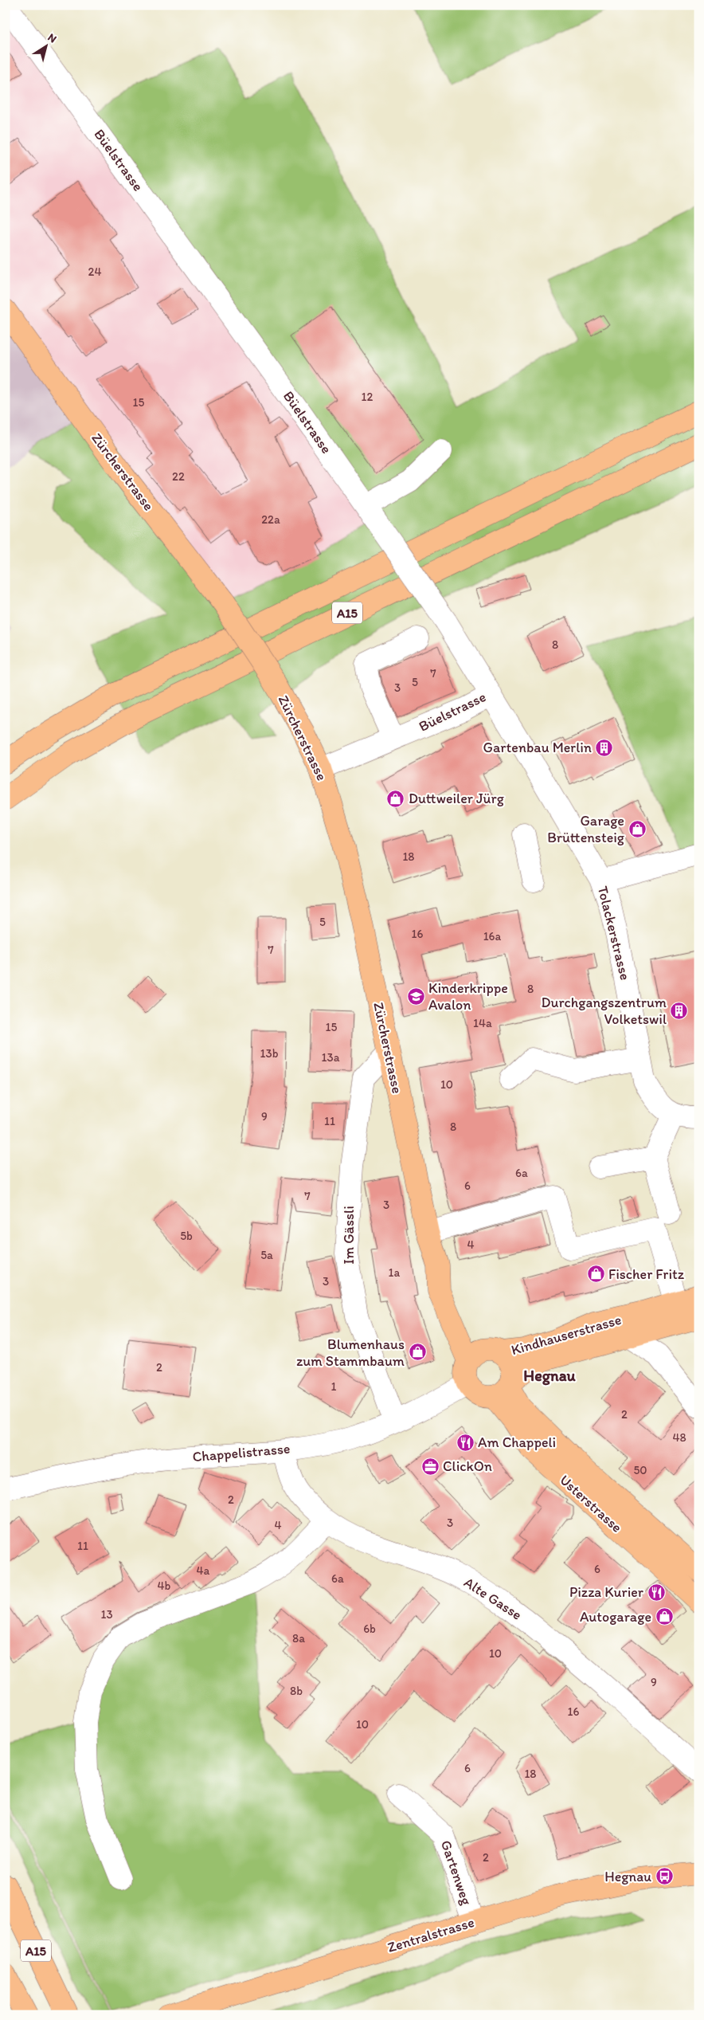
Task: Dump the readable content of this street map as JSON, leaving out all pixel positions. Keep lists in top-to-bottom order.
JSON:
{
  "streets": {
    "main road": [
      "Zürcherstrasse",
      "A15",
      "Kindhauserstrasse",
      "Usterstrasse",
      "Zentralstrasse"
    ],
    "street": [
      "Büelstrasse",
      "Tolackerstrasse",
      "Im Gässli",
      "Chappelistrasse",
      "Alte Gasse",
      "Gartenweg"
    ]
  },
  "crossings": [
    ["Büelstrasse", "Zürcherstrasse"],
    ["Büelstrasse", "Tolackerstrasse"],
    ["Zürcherstrasse", "Im Gässli"],
    ["Zürcherstrasse", "Kindhauserstrasse"],
    ["Zürcherstrasse", "Chappelistrasse"],
    ["Zürcherstrasse", "Usterstrasse"],
    ["Im Gässli", "Chappelistrasse"],
    ["Kindhauserstrasse", "Chappelistrasse"],
    ["Kindhauserstrasse", "Usterstrasse"],
    ["Chappelistrasse", "Usterstrasse"],
    ["Chappelistrasse", "Alte Gasse"],
    ["Gartenweg", "Zentralstrasse"]
  ],
  "districts": ["Hegnau"],
  "places": {
    "building": ["Gartenbau Merlin", "Durchgangszentrum Volketswil"],
    "shop": [
      "Duttweiler Jürg",
      "Garage Brüttensteig",
      "Fischer Fritz",
      "Blumenhaus zum Stammbaum",
      "Autogarage"
    ],
    "school or university": ["Kinderkrippe Avalon"],
    "restaurant": ["Am Chappeli", "Pizza Kurier"],
    "office": ["ClickOn"],
    "bus stop": ["Hegnau"]
  },
  "house_numbers": [
    "24",
    "12",
    "15",
    "22",
    "22a",
    "8",
    "7",
    "5",
    "3",
    "18",
    "5",
    "16",
    "16a",
    "7",
    "8",
    "14a",
    "15",
    "13b",
    "13a",
    "10",
    "9",
    "11",
    "8",
    "6a",
    "6",
    "7",
    "3",
    "5b",
    "4",
    "5a",
    "1a",
    "3",
    "2",
    "1",
    "2",
    "48",
    "50",
    "2",
    "3",
    "4",
    "11",
    "6",
    "4a",
    "6a",
    "4b",
    "13",
    "6b",
    "8a",
    "10",
    "9",
    "8b",
    "16",
    "10",
    "6",
    "18",
    "2"
  ],
  "north": "top right"
}
